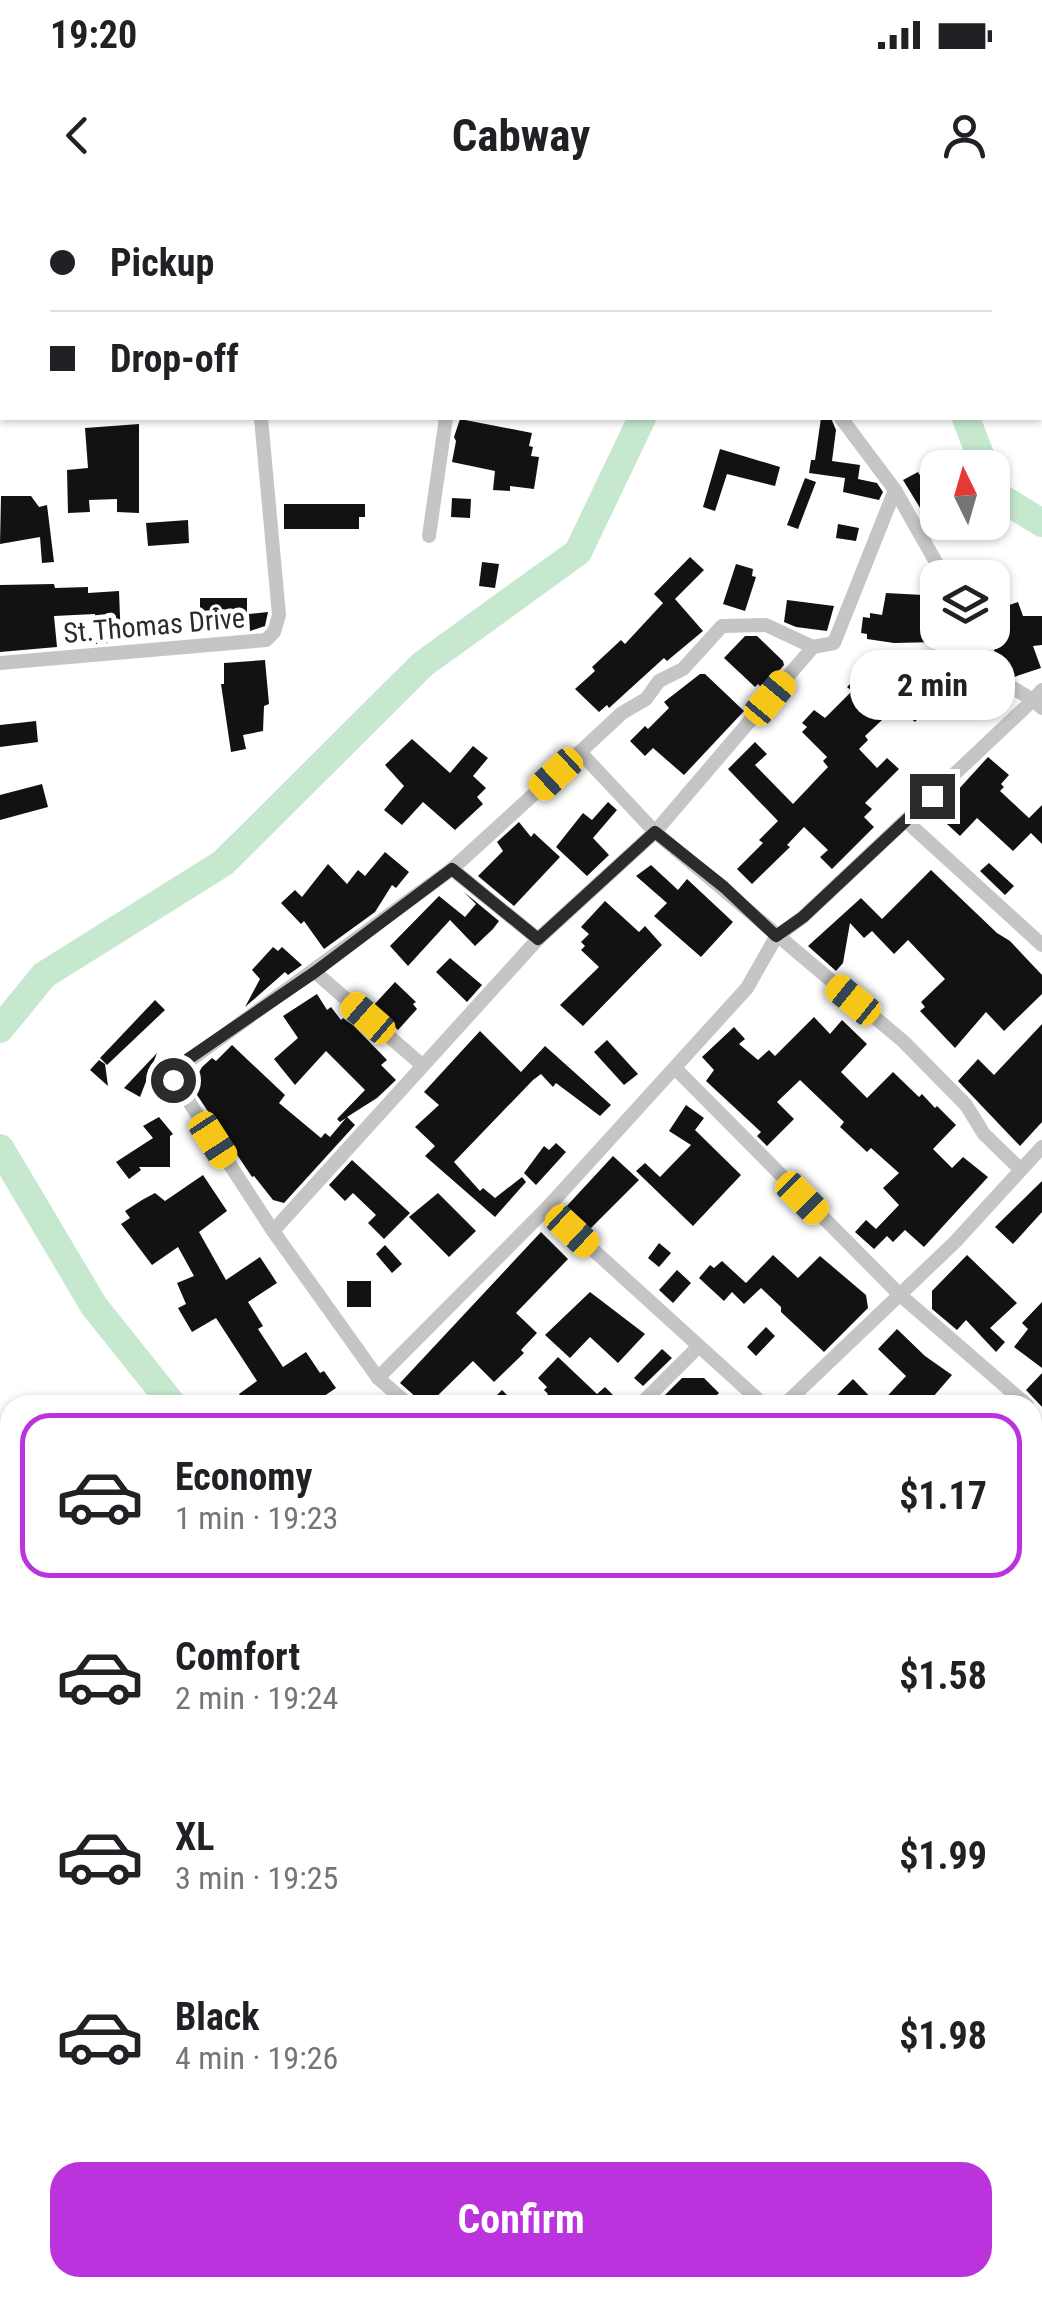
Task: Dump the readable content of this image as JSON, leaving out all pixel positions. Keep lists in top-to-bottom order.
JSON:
{
  "streets": {
    "street": ["St.Thomas Drive"]
  },
  "north": "top",
  "page": {
    "status": "19:20",
    "header": "Cabway",
    "banner": ["Pickup", "Drop-off"],
    "bubble": "2 min",
    "list": [
      {
        "name": "Economy",
        "note": "1 min · 19:23",
        "value": "$1.17"
      },
      {
        "name": "Comfort",
        "note": "2 min · 19:24",
        "value": "$1.58"
      },
      {
        "name": "XL",
        "note": "3 min · 19:25",
        "value": "$1.99"
      },
      {
        "name": "Black",
        "note": "4 min · 19:26",
        "value": "$1.98"
      }
    ],
    "buttons": "Confirm"
  }
}
